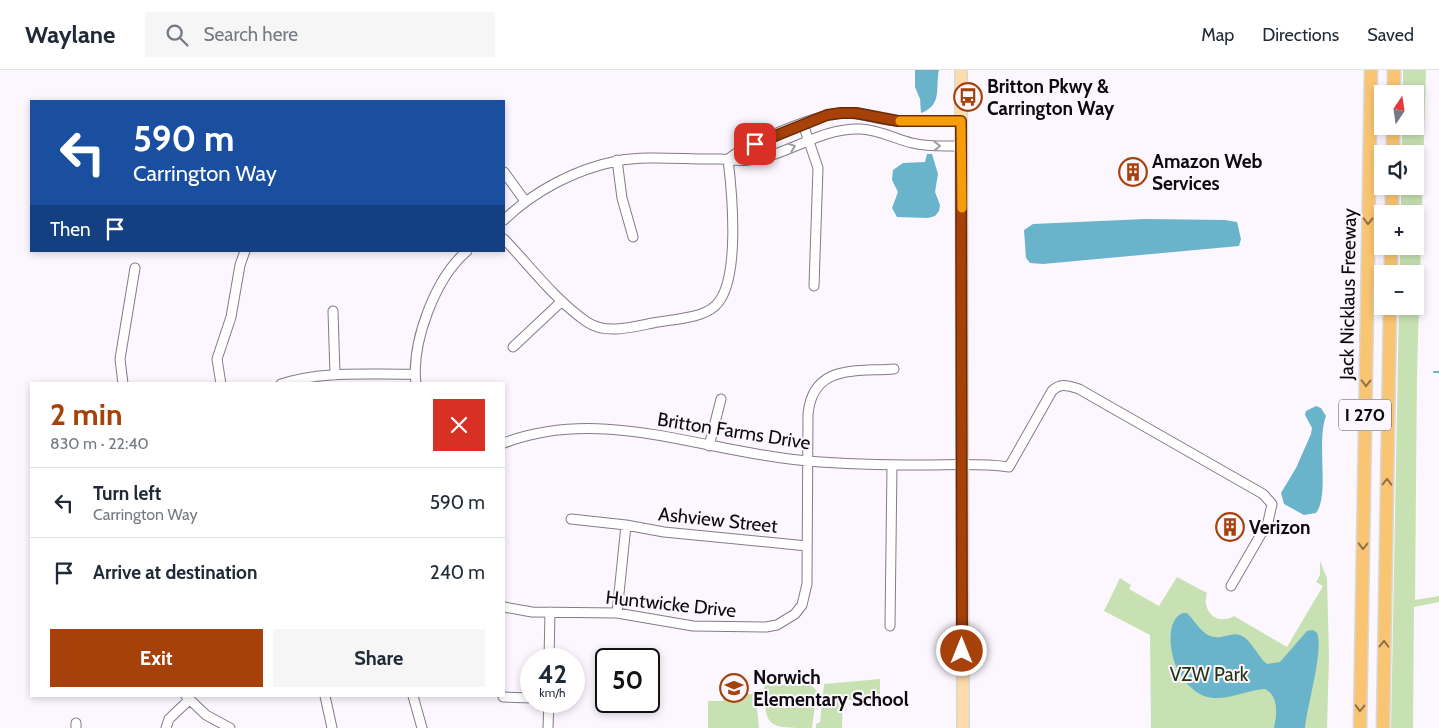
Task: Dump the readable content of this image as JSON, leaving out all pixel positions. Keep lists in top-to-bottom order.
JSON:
{
  "streets": {
    "highway": ["Jack Nicklaus Freeway", "I 270"],
    "street": ["Britton Farms Drive", "Ashview Street", "Huntwicke Drive"]
  },
  "crossings": [
    ["Britton Farms Drive", "Huntwicke Drive"],
    ["Ashview Street", "Huntwicke Drive"]
  ],
  "parks": ["VZW Park"],
  "places": {
    "bus stop": ["Britton Pkwy & Carrington Way"],
    "building": ["Amazon Web Services", "Verizon"],
    "school or university": ["Norwich Elementary School"]
  },
  "north": "top",
  "page": {
    "header": "Waylane",
    "search": "Search here",
    "nav": ["Map", "Directions", "Saved"],
    "map_buttons": ["+", "−"],
    "turn": ["590 m", "Carrington Way"],
    "then": "Then",
    "heading": ["2 min", "830 m · 22:40"],
    "list": [
      {
        "name": "Turn left",
        "note": "Carrington Way",
        "value": "590 m"
      },
      {
        "name": "Arrive at destination",
        "value": "240 m"
      }
    ],
    "buttons": ["Exit", "Share"],
    "speed": "42 km/h",
    "limit": "50"
  }
}
